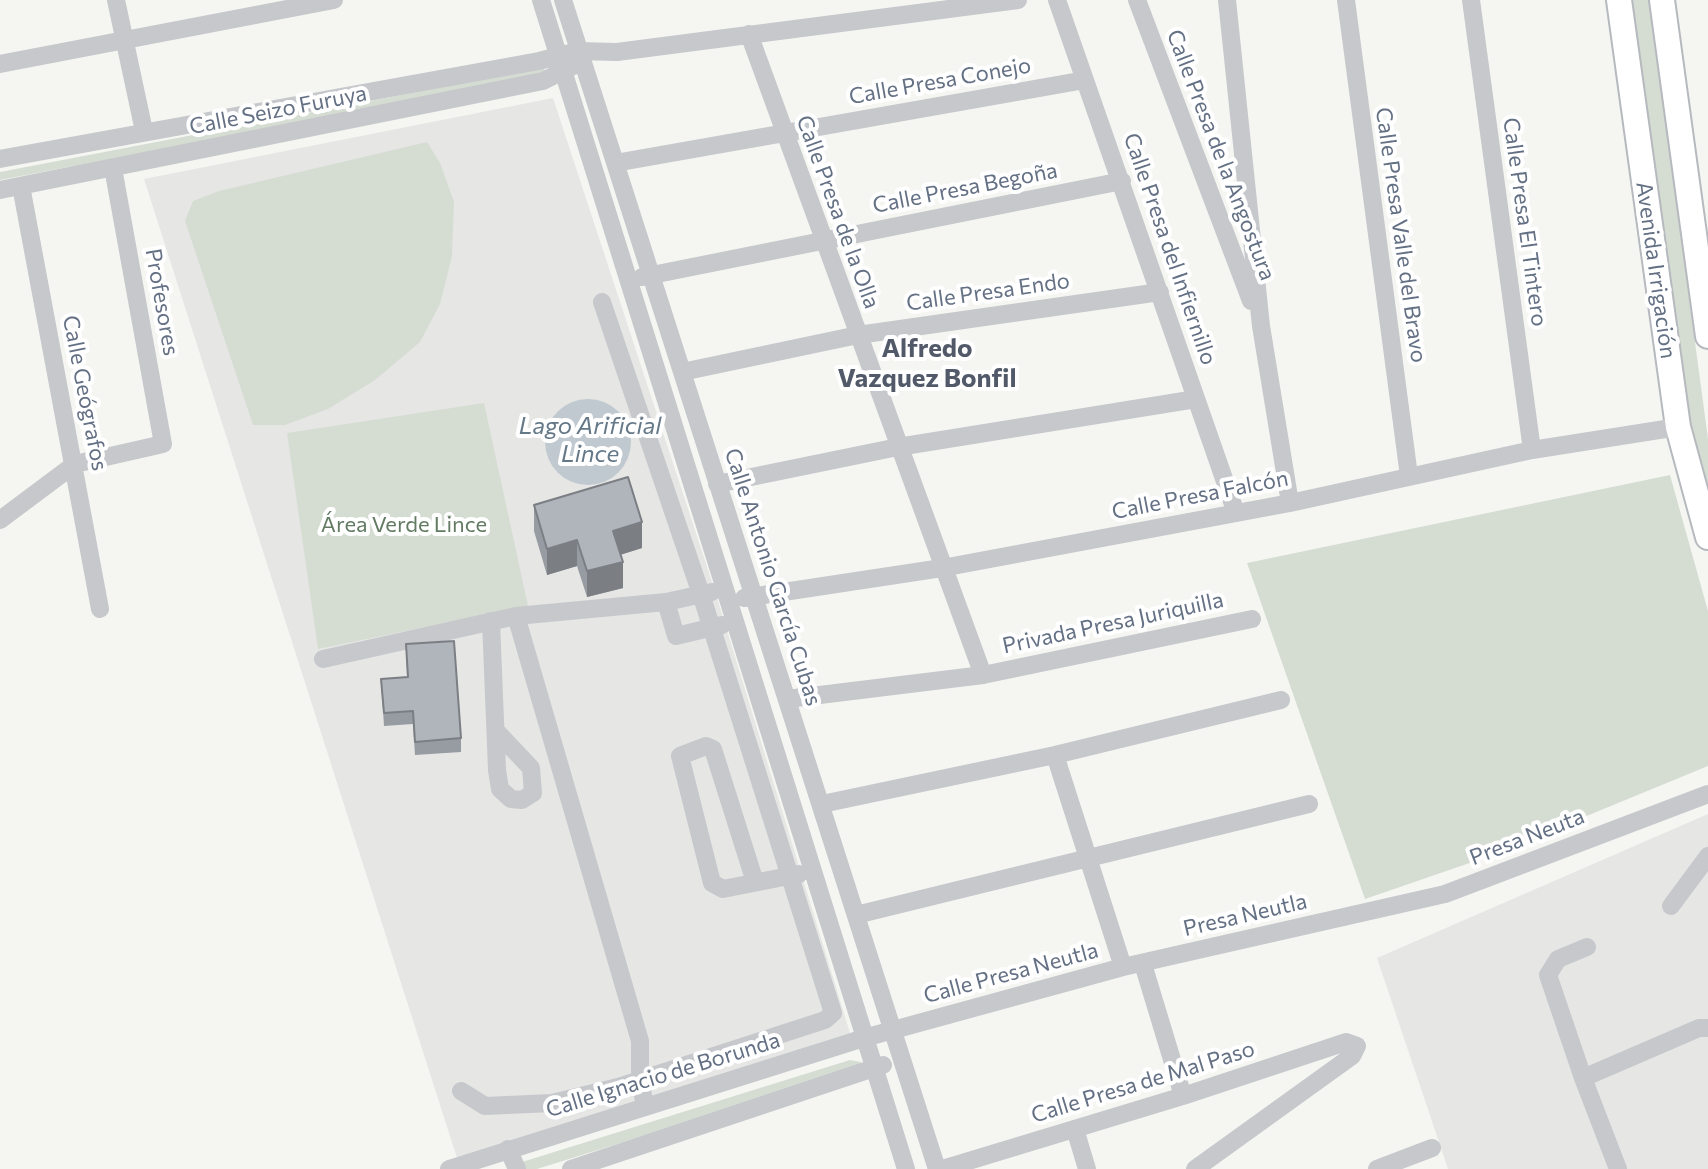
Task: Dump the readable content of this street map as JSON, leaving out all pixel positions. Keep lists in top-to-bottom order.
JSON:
{
  "streets": {
    "main road": ["Avenida Irrigación"],
    "street": [
      "Calle Presa Conejo",
      "Calle Seizo Furuya",
      "Calle Presa de la Angostura",
      "Calle Presa Begoña",
      "Calle Presa de la Olla",
      "Calle Presa El Tintero",
      "Calle Presa Valle del Bravo",
      "Calle Presa del Infiernillo",
      "Calle Presa Endo",
      "Profesores",
      "Calle Geógrafos",
      "Calle Presa Falcón",
      "Calle Antonio García Cubas",
      "Privada Presa Juriquilla",
      "Presa Neuta",
      "Presa Neutla",
      "Calle Presa Neutla",
      "Calle Ignacio de Borunda",
      "Calle Presa de Mal Paso"
    ]
  },
  "crossings": [
    ["Calle Presa Conejo", "Calle Presa de la Olla"],
    ["Calle Presa Conejo", "Calle Presa del Infiernillo"],
    ["Calle Presa Conejo", "Calle Antonio García Cubas"],
    ["Calle Seizo Furuya", "Profesores"],
    ["Calle Seizo Furuya", "Calle Geógrafos"],
    ["Calle Presa de la Angostura", "Calle Presa Falcón"],
    ["Calle Presa Begoña", "Calle Presa de la Olla"],
    ["Calle Presa Begoña", "Calle Presa del Infiernillo"],
    ["Calle Presa Begoña", "Calle Antonio García Cubas"],
    ["Calle Presa de la Olla", "Calle Presa Endo"],
    ["Calle Presa de la Olla", "Calle Presa Falcón"],
    ["Calle Presa de la Olla", "Privada Presa Juriquilla"],
    ["Calle Presa El Tintero", "Calle Presa Falcón"],
    ["Calle Presa Valle del Bravo", "Calle Presa Falcón"],
    ["Calle Presa del Infiernillo", "Calle Presa Endo"],
    ["Calle Presa del Infiernillo", "Calle Presa Falcón"],
    ["Avenida Irrigación", "Calle Presa Falcón"],
    ["Calle Presa Endo", "Calle Antonio García Cubas"],
    ["Profesores", "Calle Geógrafos"],
    ["Calle Presa Falcón", "Calle Antonio García Cubas"],
    ["Calle Antonio García Cubas", "Privada Presa Juriquilla"],
    ["Calle Antonio García Cubas", "Calle Presa Neutla"],
    ["Calle Antonio García Cubas", "Calle Ignacio de Borunda"],
    ["Calle Antonio García Cubas", "Calle Presa de Mal Paso"],
    ["Presa Neuta", "Presa Neutla"],
    ["Presa Neutla", "Calle Presa Neutla"],
    ["Calle Presa Neutla", "Calle Ignacio de Borunda"]
  ],
  "districts": ["Alfredo Vazquez Bonfil"],
  "water": ["Lago Arificial Lince"],
  "parks": ["Área Verde Lince"]
}
